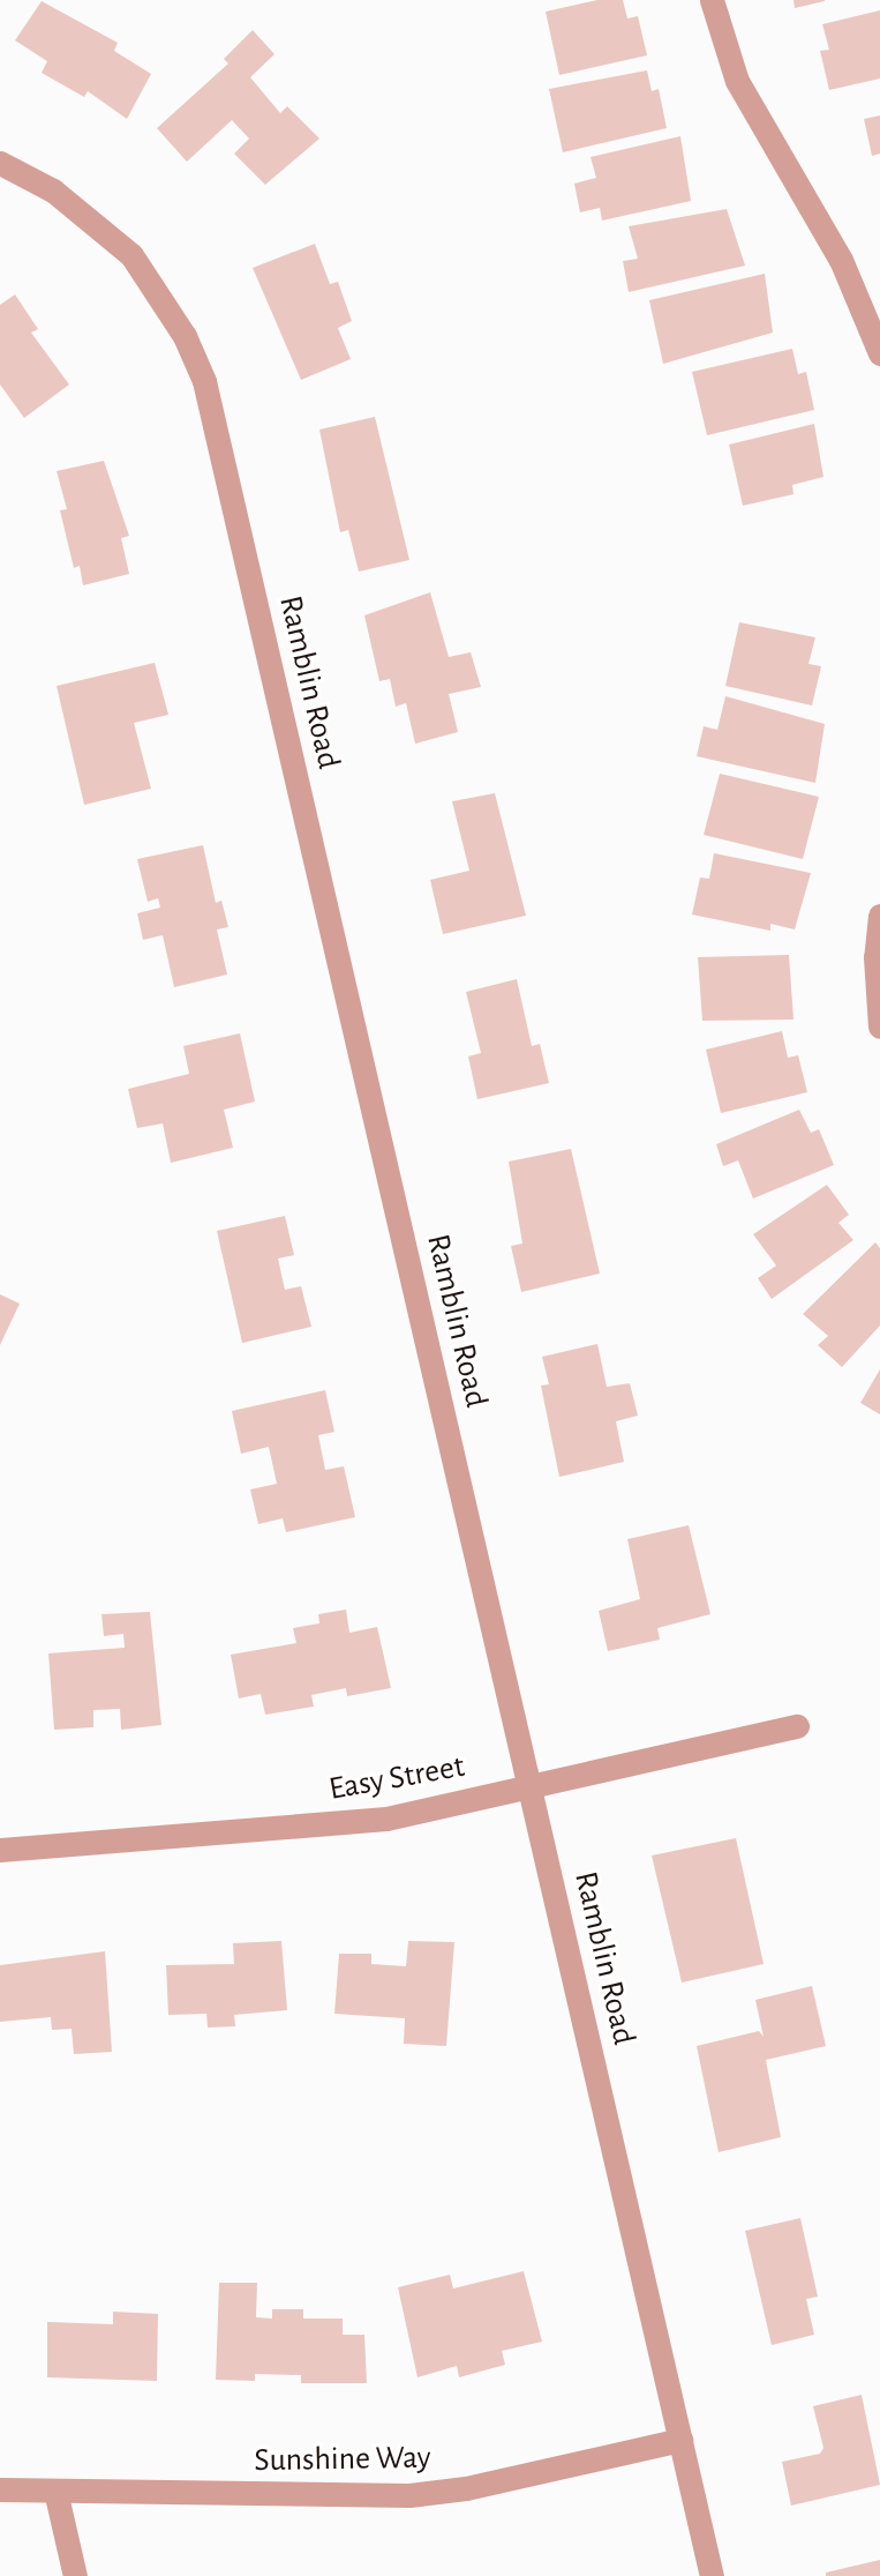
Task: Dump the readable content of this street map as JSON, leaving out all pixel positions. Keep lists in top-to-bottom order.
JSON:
{
  "streets": {
    "street": ["Ramblin Road", "Easy Street", "Sunshine Way"]
  },
  "crossings": [
    ["Ramblin Road", "Easy Street"],
    ["Ramblin Road", "Sunshine Way"]
  ]
}
